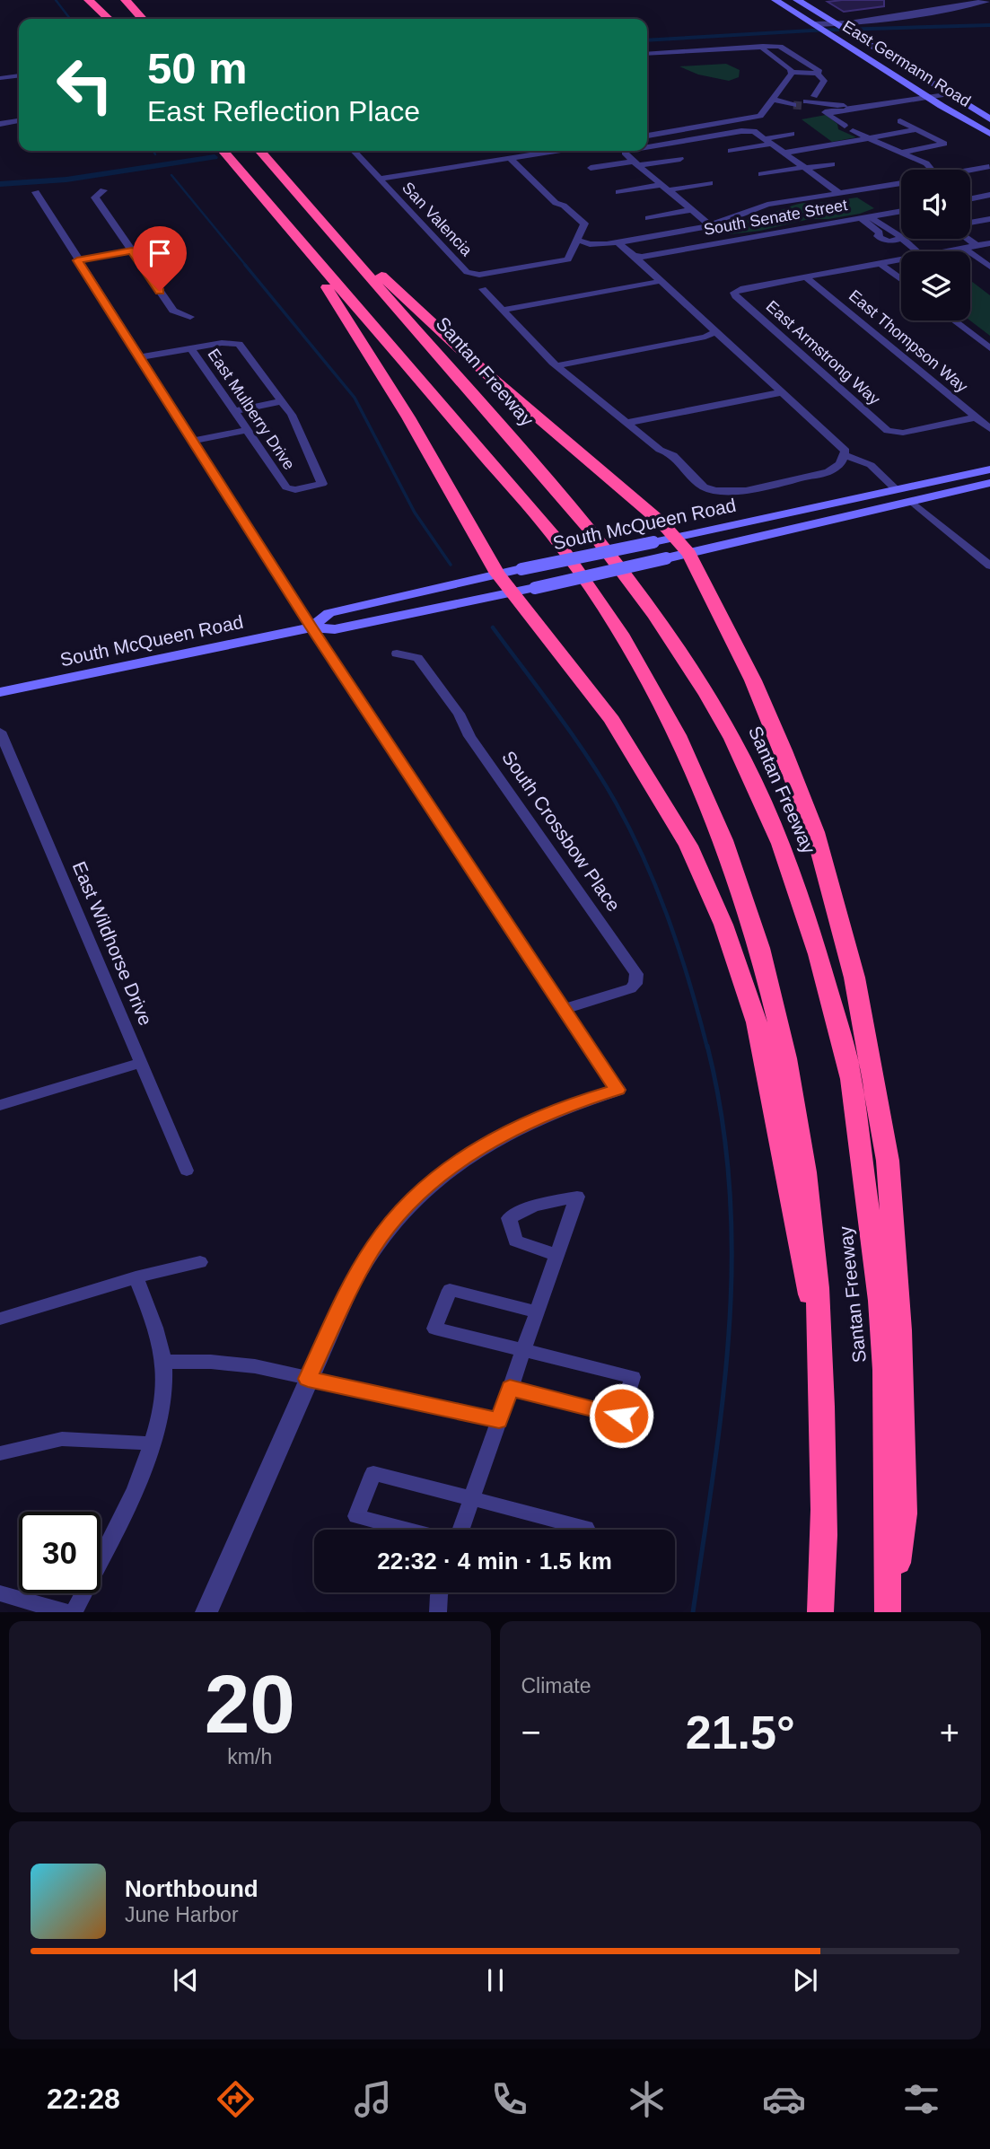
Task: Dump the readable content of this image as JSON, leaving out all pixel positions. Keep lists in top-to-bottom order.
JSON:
{
  "streets": {
    "highway": ["Santan Freeway"],
    "main road": ["East Germann Road", "South McQueen Road"],
    "street": [
      "South Senate Street",
      "San Valencia",
      "East Thompson Way",
      "East Armstrong Way",
      "East Mulberry Drive",
      "South Crossbow Place",
      "East Wildhorse Drive"
    ]
  },
  "crossings": [
    ["East Thompson Way", "East Armstrong Way"]
  ],
  "page": {
    "turn": ["50 m", "East Reflection Place"],
    "limit": "30",
    "trip": "22:32 · 4 min · 1.5 km",
    "tile": [
      ["20", "km/h"],
      "Climate"
    ],
    "heat": ["−", "21.5°", "+"],
    "song": ["Northbound", "June Harbor"],
    "tabs": "22:28"
  }
}
